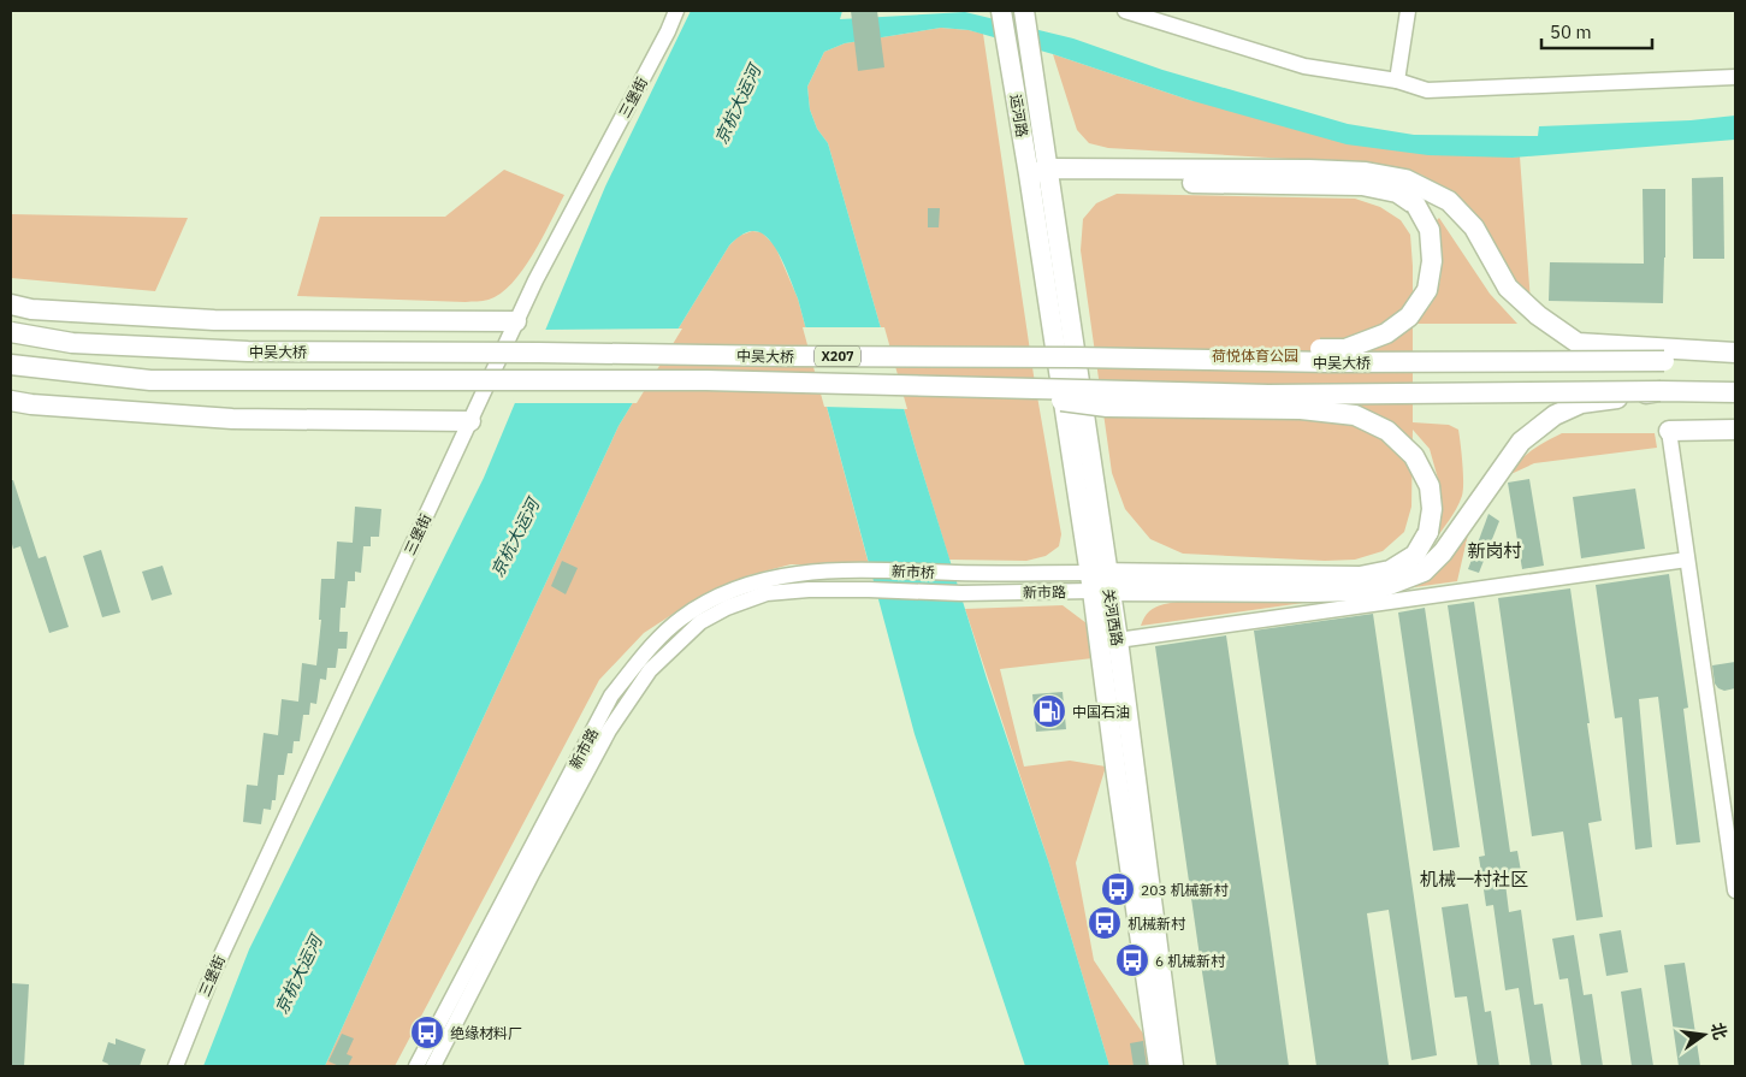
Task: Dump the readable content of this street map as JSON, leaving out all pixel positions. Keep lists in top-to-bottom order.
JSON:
{
  "streets": {
    "main road": [
      "运河路",
      "中吴大桥",
      "X207",
      "关河西路"
    ],
    "street": ["三堡街", "新市桥", "新市路"]
  },
  "crossings": [
    ["运河路", "关河西路"],
    ["中吴大桥", "X207"],
    ["新市桥", "新市路"],
    ["新市路", "关河西路"]
  ],
  "districts": ["新岗村", "机械一村社区"],
  "water": ["京杭大运河"],
  "parks": ["荷悦体育公园"],
  "places": {
    "fuel station": ["中国石油"],
    "bus stop": [
      "203 机械新村",
      "机械新村",
      "6 机械新村",
      "绝缘材料厂"
    ]
  },
  "scale_bar": "50 m",
  "north": "right"
}
